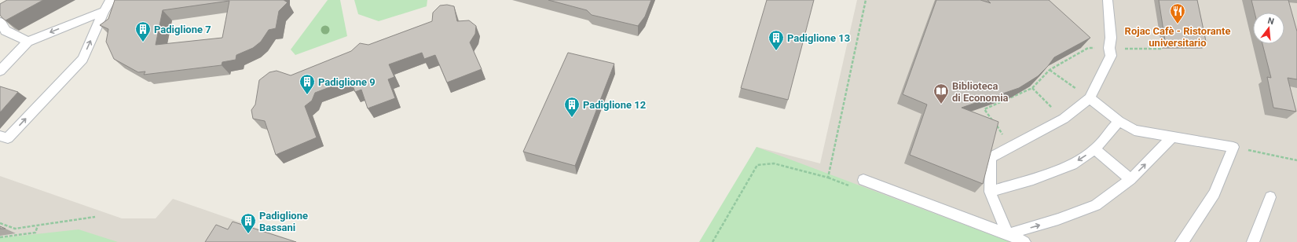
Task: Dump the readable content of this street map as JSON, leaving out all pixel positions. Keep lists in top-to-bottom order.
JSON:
{
  "places": {
    "restaurant": ["Rojac Cafè - Ristorante universitario"],
    "building": [
      "Padiglione 7",
      "Padiglione 13",
      "Padiglione 9",
      "Padiglione 12",
      "Padiglione Bassani"
    ],
    "library": ["Biblioteca di Economia"]
  },
  "north": "top"
}
